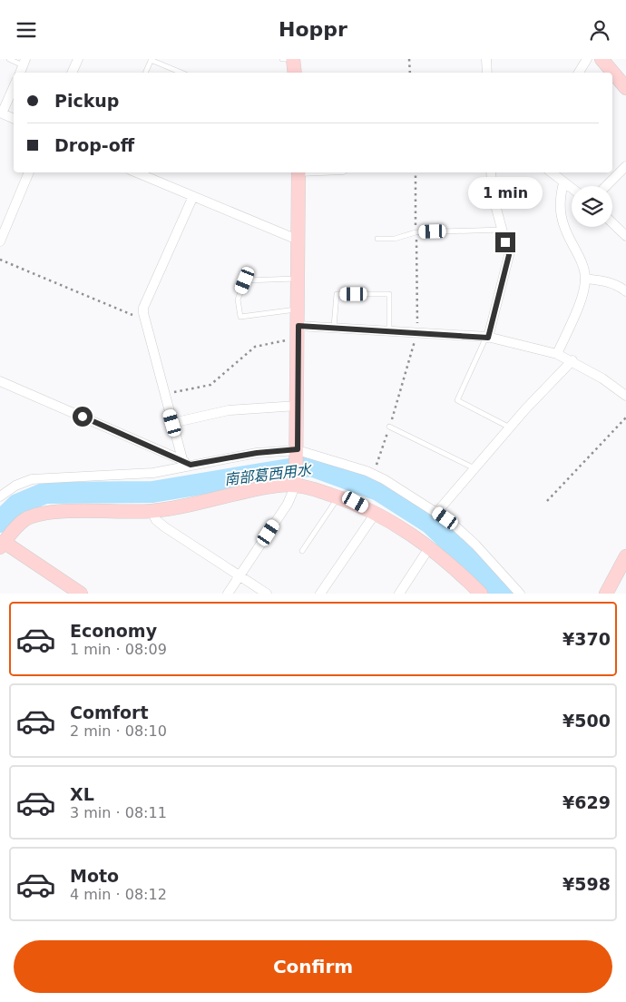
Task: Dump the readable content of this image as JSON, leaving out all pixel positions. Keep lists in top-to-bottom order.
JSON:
{
  "water": ["南部葛西用水"],
  "page": {
    "header": "Hoppr",
    "banner": ["Pickup", "Drop-off"],
    "bubble": "1 min",
    "list": [
      {
        "name": "Economy",
        "note": "1 min · 08:09",
        "value": "¥370"
      },
      {
        "name": "Comfort",
        "note": "2 min · 08:10",
        "value": "¥500"
      },
      {
        "name": "XL",
        "note": "3 min · 08:11",
        "value": "¥629"
      },
      {
        "name": "Moto",
        "note": "4 min · 08:12",
        "value": "¥598"
      }
    ],
    "buttons": "Confirm"
  }
}
